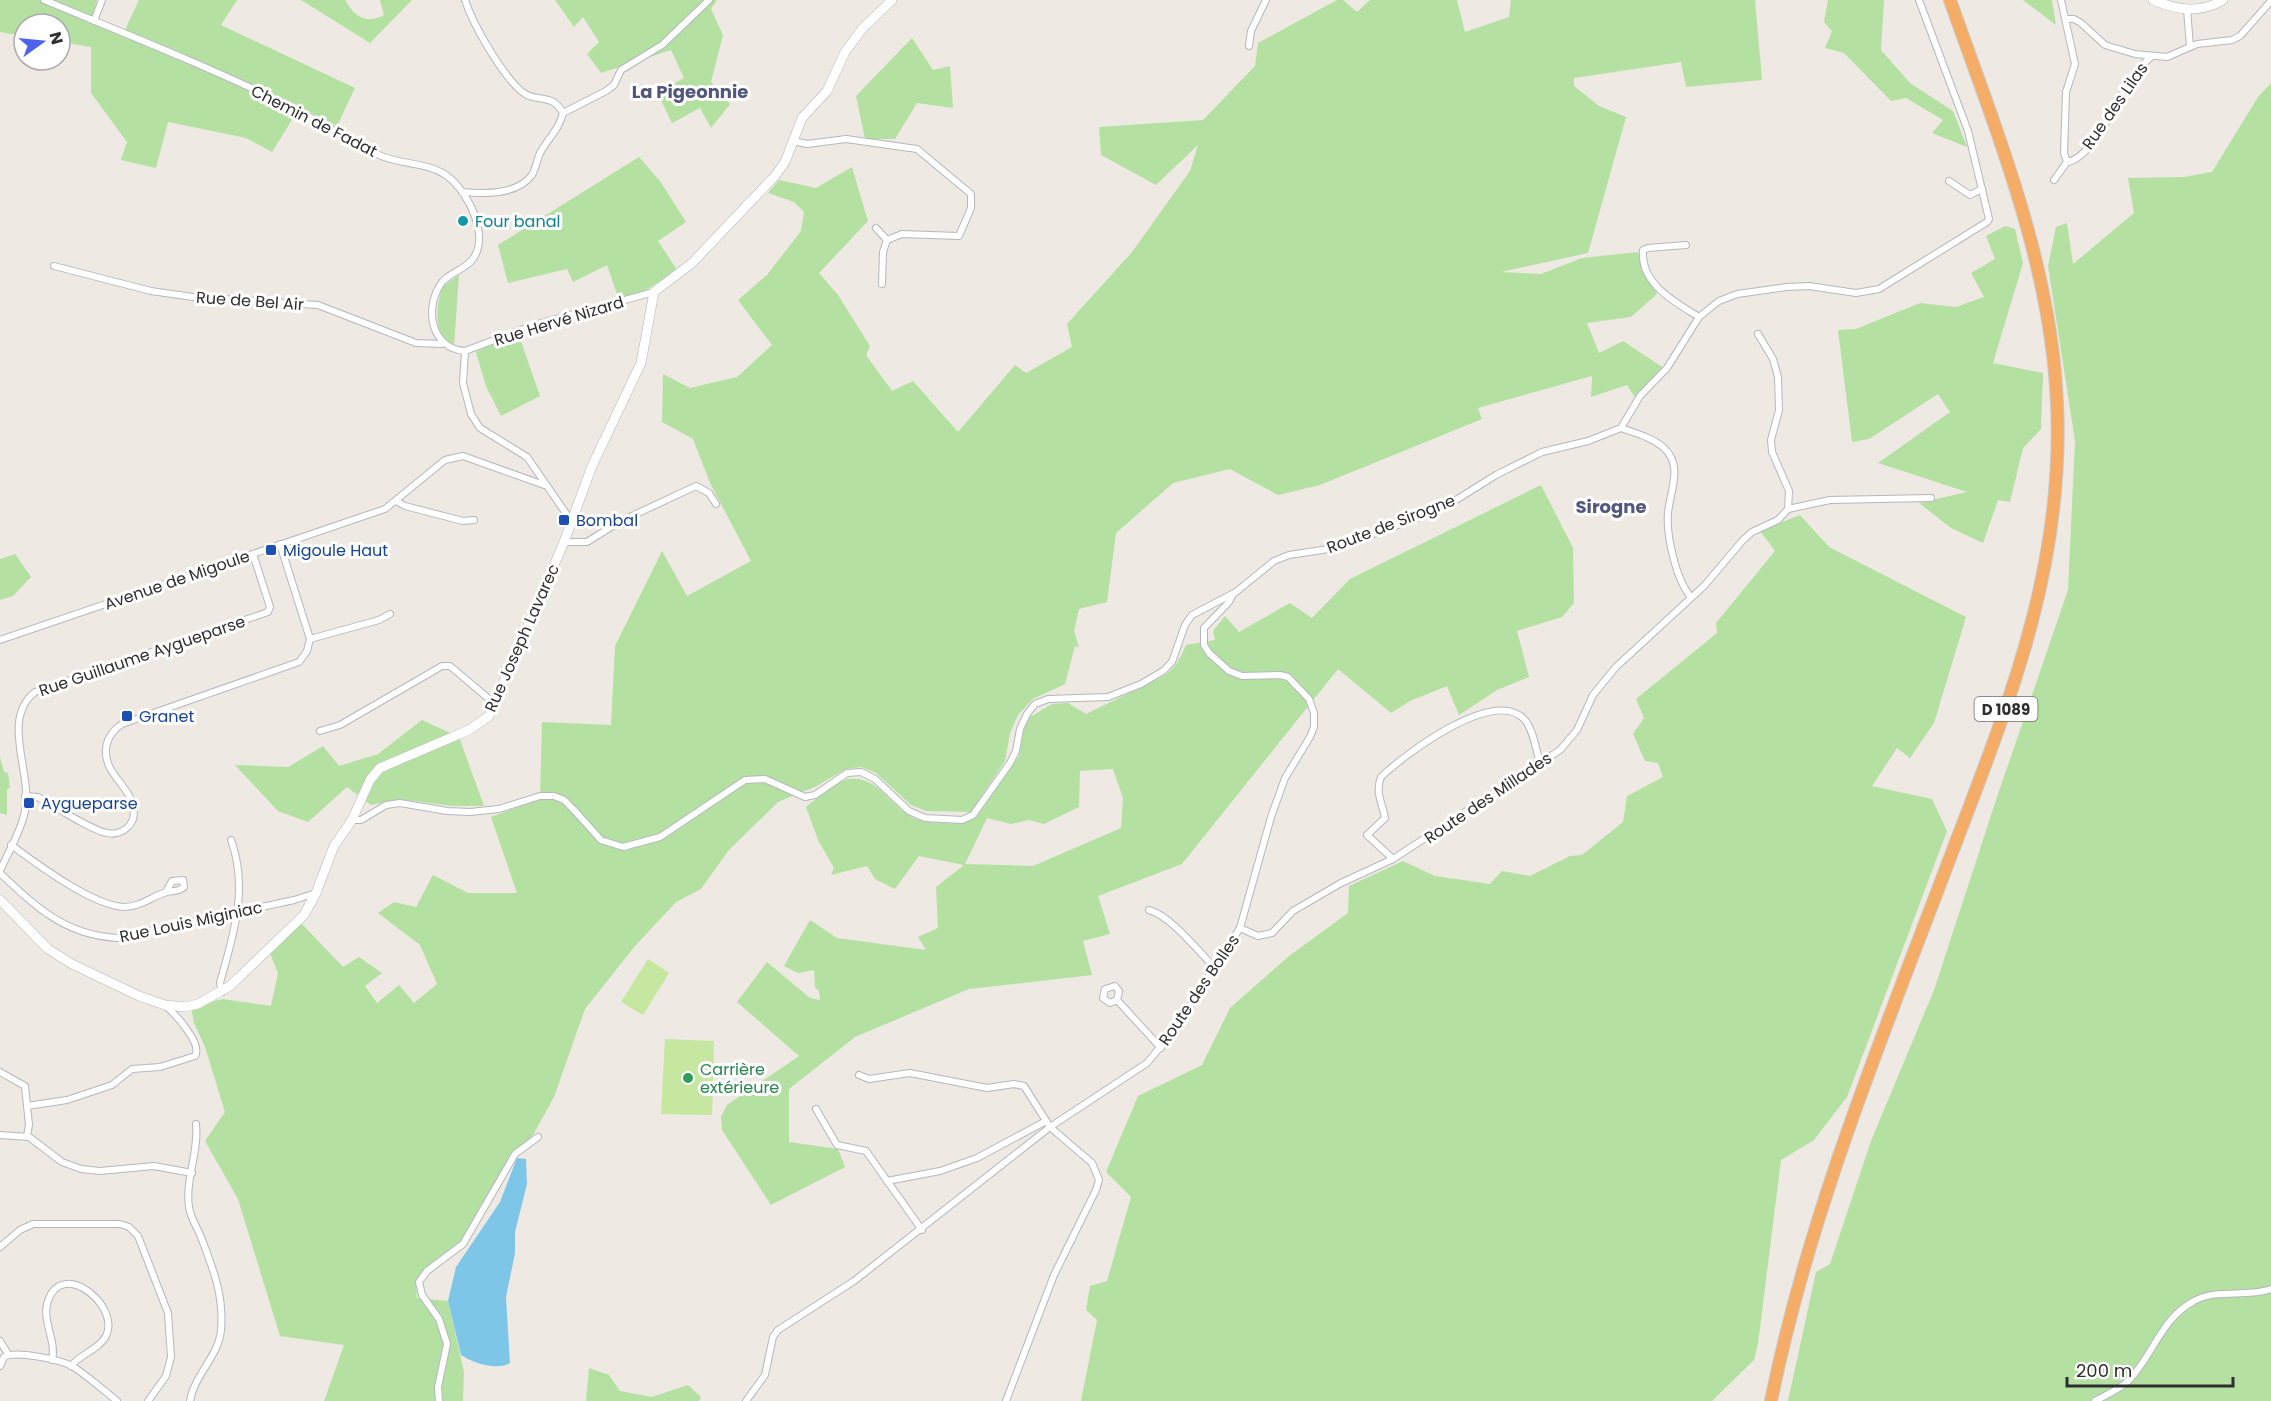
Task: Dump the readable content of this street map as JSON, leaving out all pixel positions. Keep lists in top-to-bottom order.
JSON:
{
  "streets": {
    "highway": ["D 1089"],
    "street": [
      "Rue des Lilas",
      "Chemin de Fadat",
      "Rue de Bel Air",
      "Rue Hervé Nizard",
      "Route de Sirogne",
      "Avenue de Migoule",
      "Rue Joseph Lavarec",
      "Rue Guillaume Aygueparse",
      "Route des Millades",
      "Rue Louis Miginiac",
      "Route des Bolles"
    ]
  },
  "crossings": [
    ["Chemin de Fadat", "Rue de Bel Air"],
    ["Rue Hervé Nizard", "Rue Joseph Lavarec"],
    ["Route de Sirogne", "Rue Joseph Lavarec"],
    ["Route de Sirogne", "Route des Bolles"],
    ["Avenue de Migoule", "Rue Guillaume Aygueparse"],
    ["Rue Joseph Lavarec", "Rue Louis Miginiac"],
    ["Rue Guillaume Aygueparse", "Rue Louis Miginiac"],
    ["Route des Millades", "Route des Bolles"]
  ],
  "districts": ["La Pigeonnie", "Sirogne"],
  "places": {
    "other": ["Four banal", "Carrière extérieure"],
    "transit": [
      "Bombal",
      "Migoule Haut",
      "Granet",
      "Aygueparse"
    ]
  },
  "scale_bar": "200 m",
  "north": "right"
}
